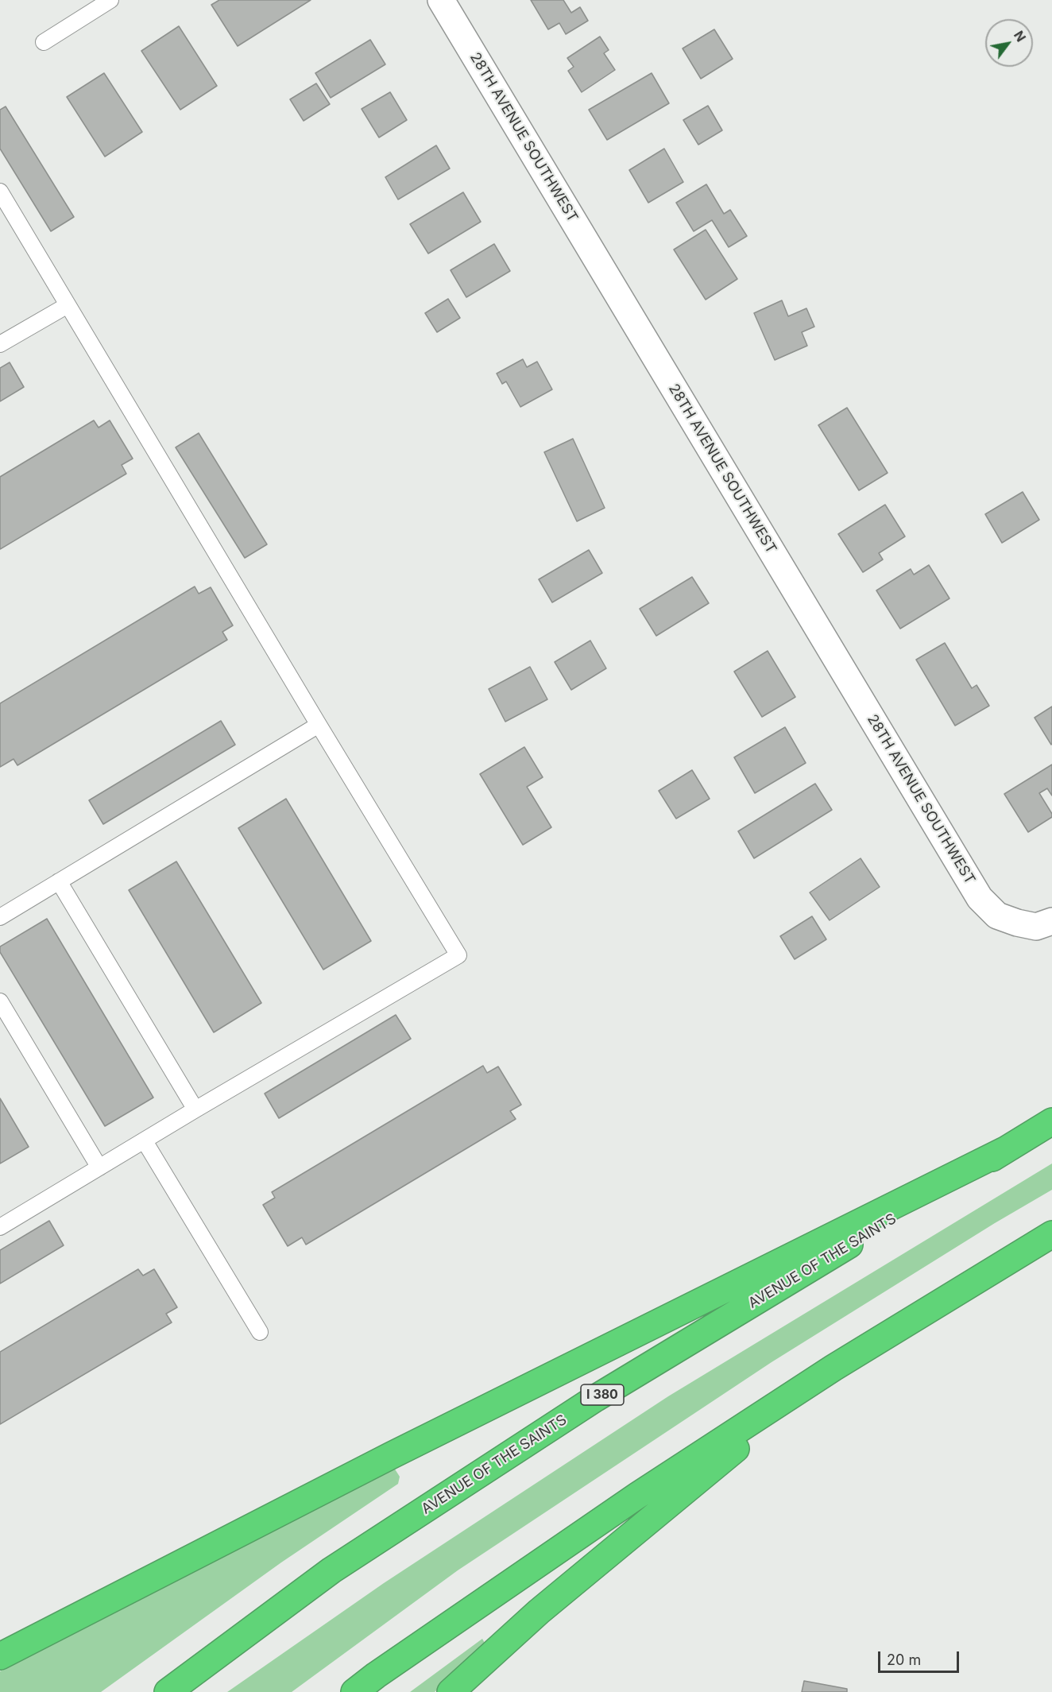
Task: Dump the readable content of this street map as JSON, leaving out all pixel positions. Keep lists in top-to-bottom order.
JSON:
{
  "streets": {
    "highway": ["AVENUE OF THE SAINTS", "I 380"],
    "street": ["28TH AVENUE SOUTHWEST"]
  },
  "scale_bar": "20 m",
  "north": "top right"
}
